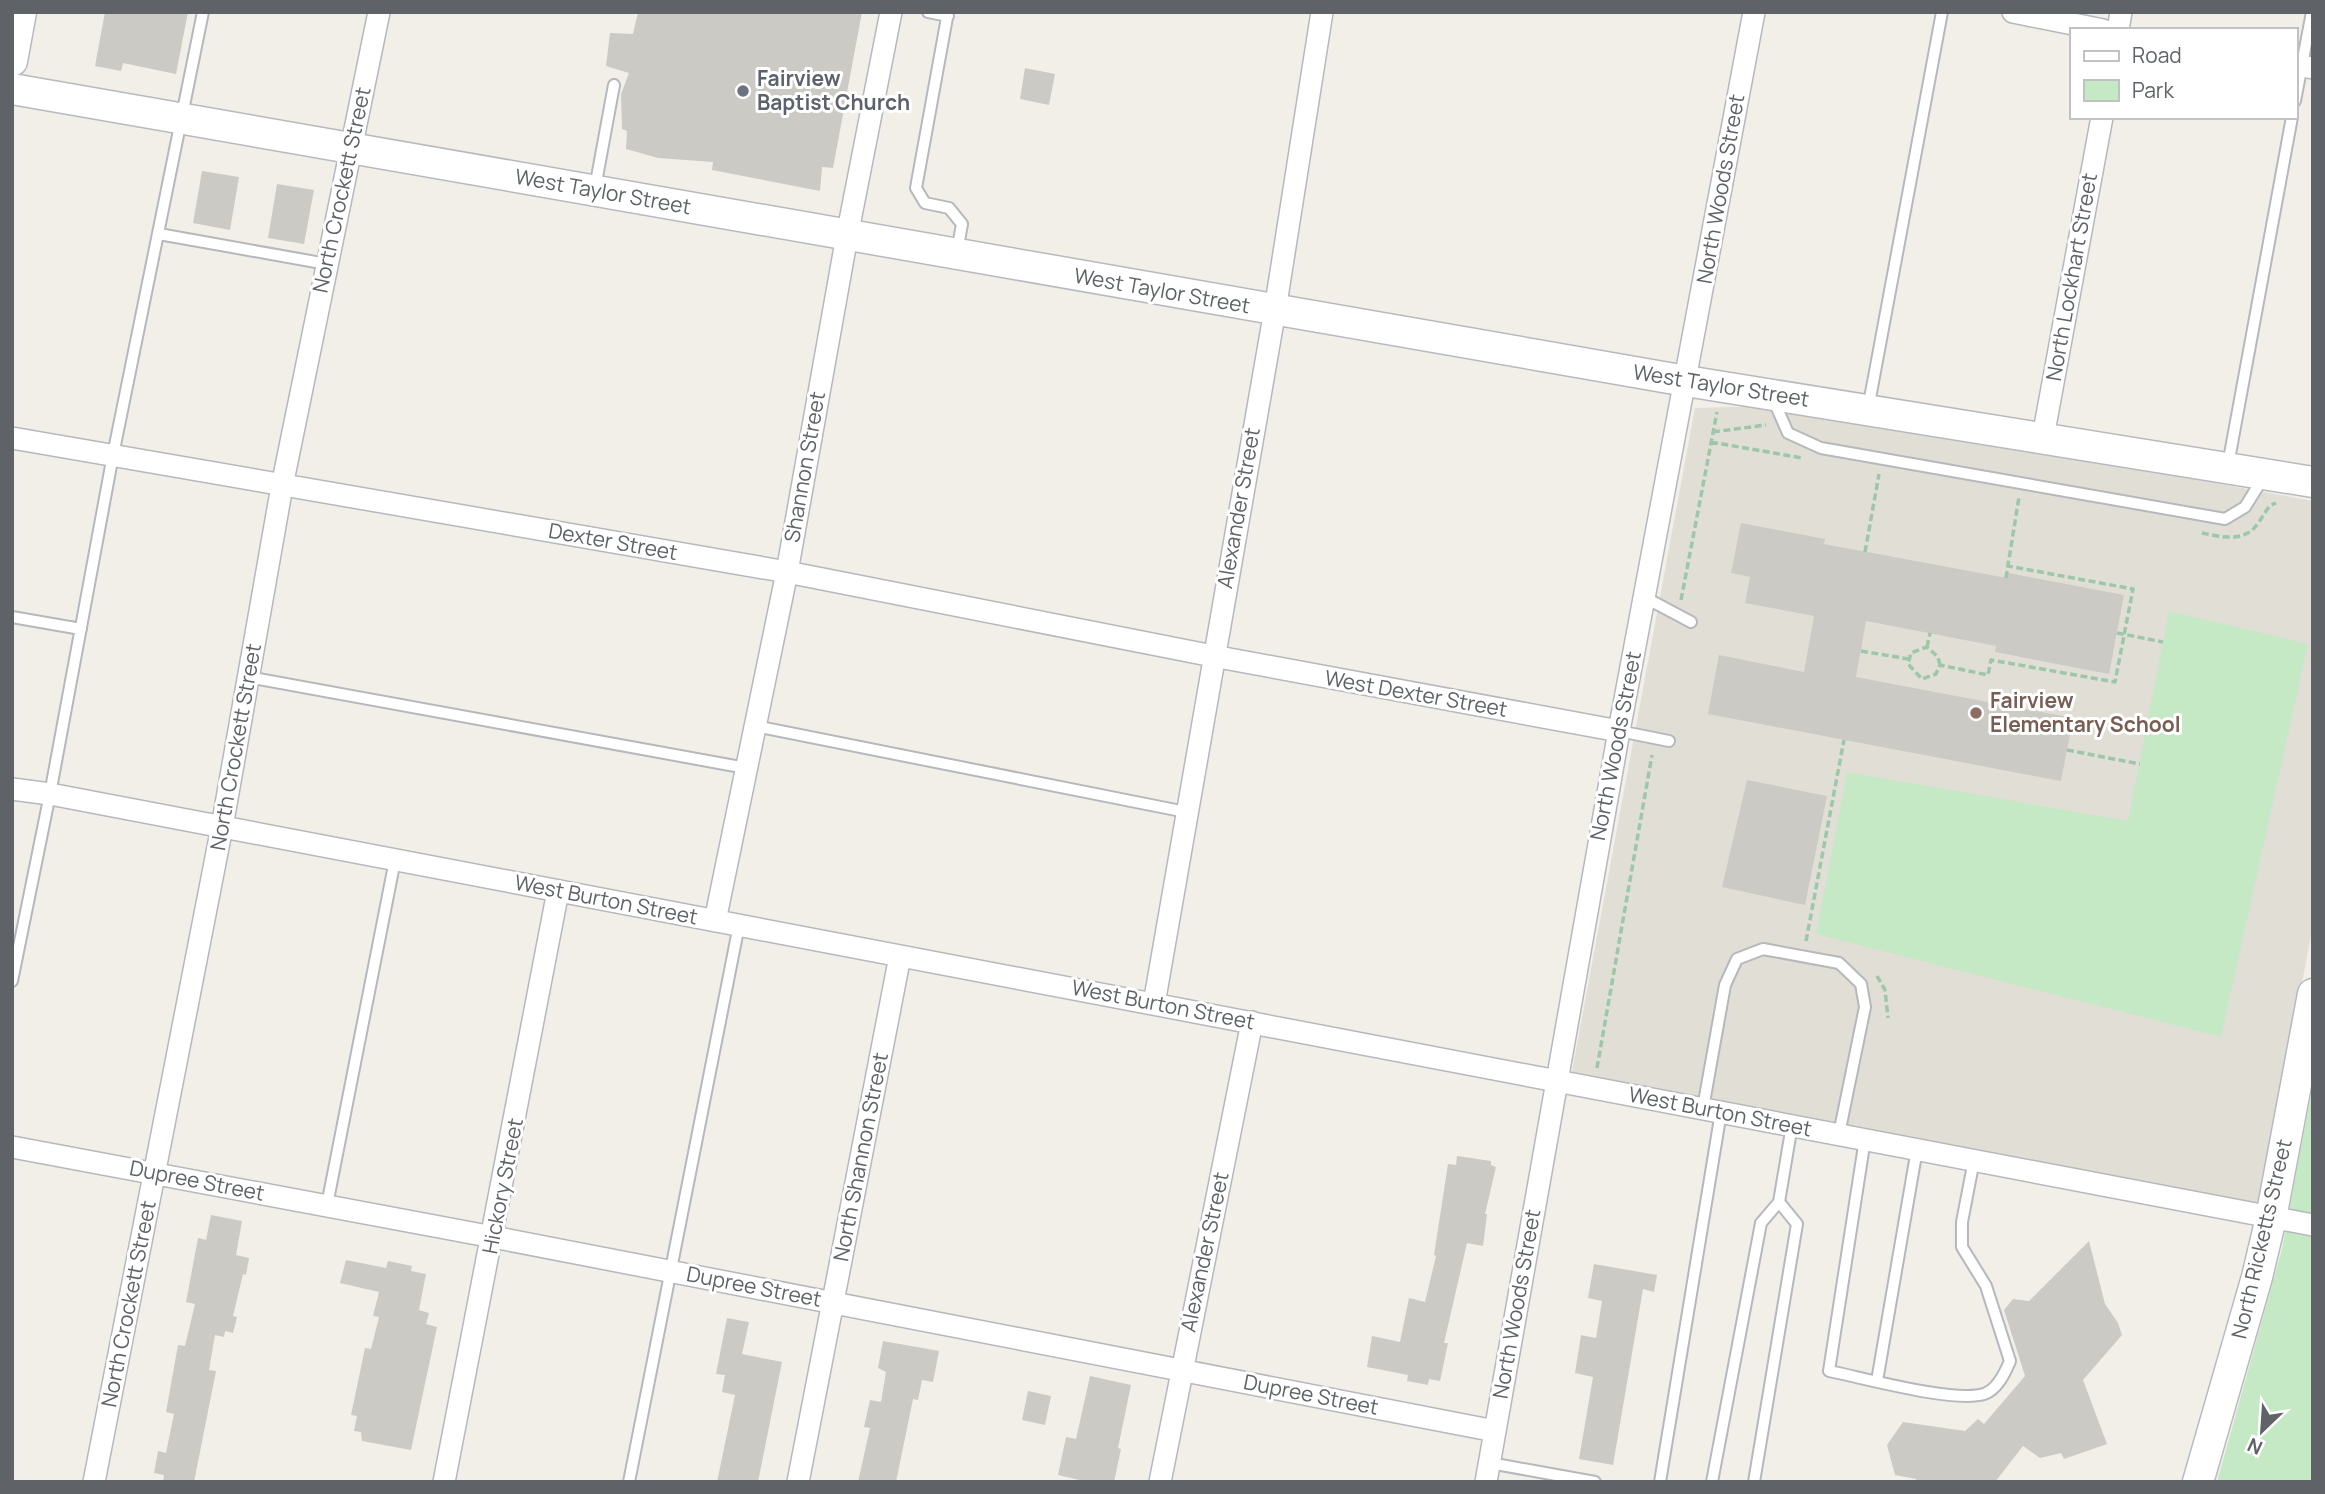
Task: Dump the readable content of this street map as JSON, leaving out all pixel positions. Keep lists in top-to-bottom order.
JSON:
{
  "streets": {
    "main road": ["West Taylor Street", "North Ricketts Street"],
    "street": [
      "North Woods Street",
      "North Crockett Street",
      "North Lockhart Street",
      "Shannon Street",
      "Alexander Street",
      "Dexter Street",
      "West Dexter Street",
      "West Burton Street",
      "North Shannon Street",
      "Dupree Street",
      "Hickory Street"
    ]
  },
  "crossings": [
    ["North Woods Street", "West Taylor Street"],
    ["North Woods Street", "West Dexter Street"],
    ["North Woods Street", "West Burton Street"],
    ["North Woods Street", "Dupree Street"],
    ["North Crockett Street", "West Taylor Street"],
    ["North Crockett Street", "Dexter Street"],
    ["North Crockett Street", "West Burton Street"],
    ["North Crockett Street", "Dupree Street"],
    ["West Taylor Street", "North Lockhart Street"],
    ["West Taylor Street", "Shannon Street"],
    ["West Taylor Street", "Alexander Street"],
    ["Shannon Street", "Dexter Street"],
    ["Shannon Street", "West Burton Street"],
    ["Alexander Street", "Dexter Street"],
    ["Alexander Street", "West Dexter Street"],
    ["Alexander Street", "West Burton Street"],
    ["Alexander Street", "Dupree Street"],
    ["Dexter Street", "West Dexter Street"],
    ["West Burton Street", "North Shannon Street"],
    ["West Burton Street", "Hickory Street"],
    ["West Burton Street", "North Ricketts Street"],
    ["North Shannon Street", "Dupree Street"],
    ["Dupree Street", "Hickory Street"]
  ],
  "places": ["Fairview Baptist Church", "Fairview Elementary School"],
  "legend": ["Road", "Park"],
  "north": "bottom left"
}
